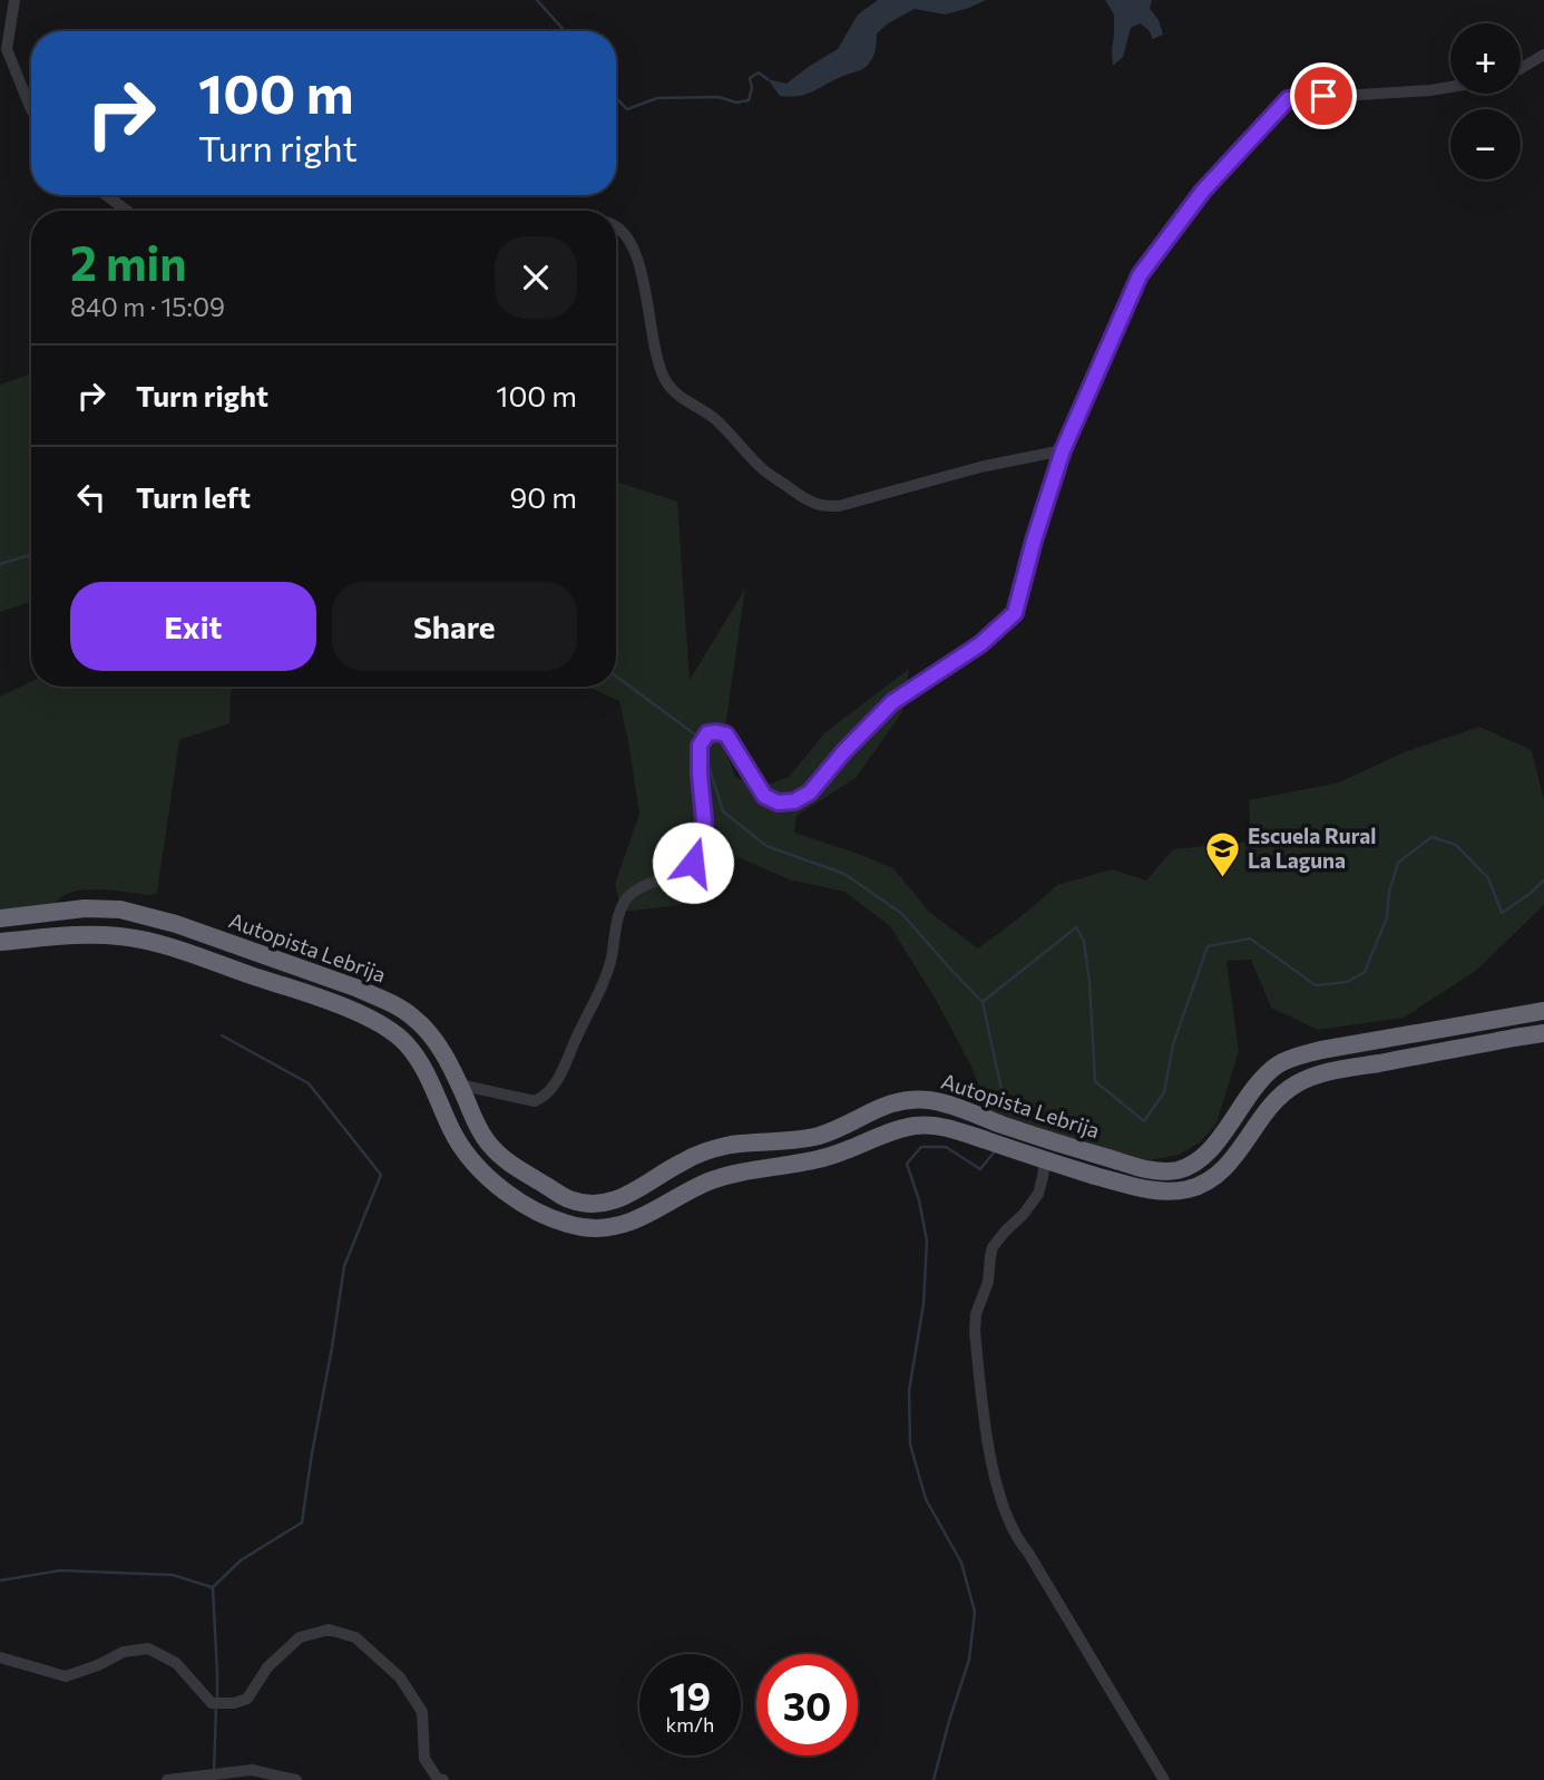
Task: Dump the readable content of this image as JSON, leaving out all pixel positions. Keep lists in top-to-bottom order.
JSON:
{
  "streets": {
    "highway": ["Autopista Lebrija"]
  },
  "places": {
    "school or university": ["Escuela Rural La Laguna"]
  },
  "page": {
    "map_buttons": ["+", "−"],
    "turn": ["100 m", "Turn right"],
    "heading": ["2 min", "840 m · 15:09"],
    "list": [
      {
        "name": "Turn right",
        "value": "100 m"
      },
      {
        "name": "Turn left",
        "value": "90 m"
      }
    ],
    "buttons": ["Exit", "Share"],
    "speed": "19 km/h",
    "limit": "30"
  }
}
